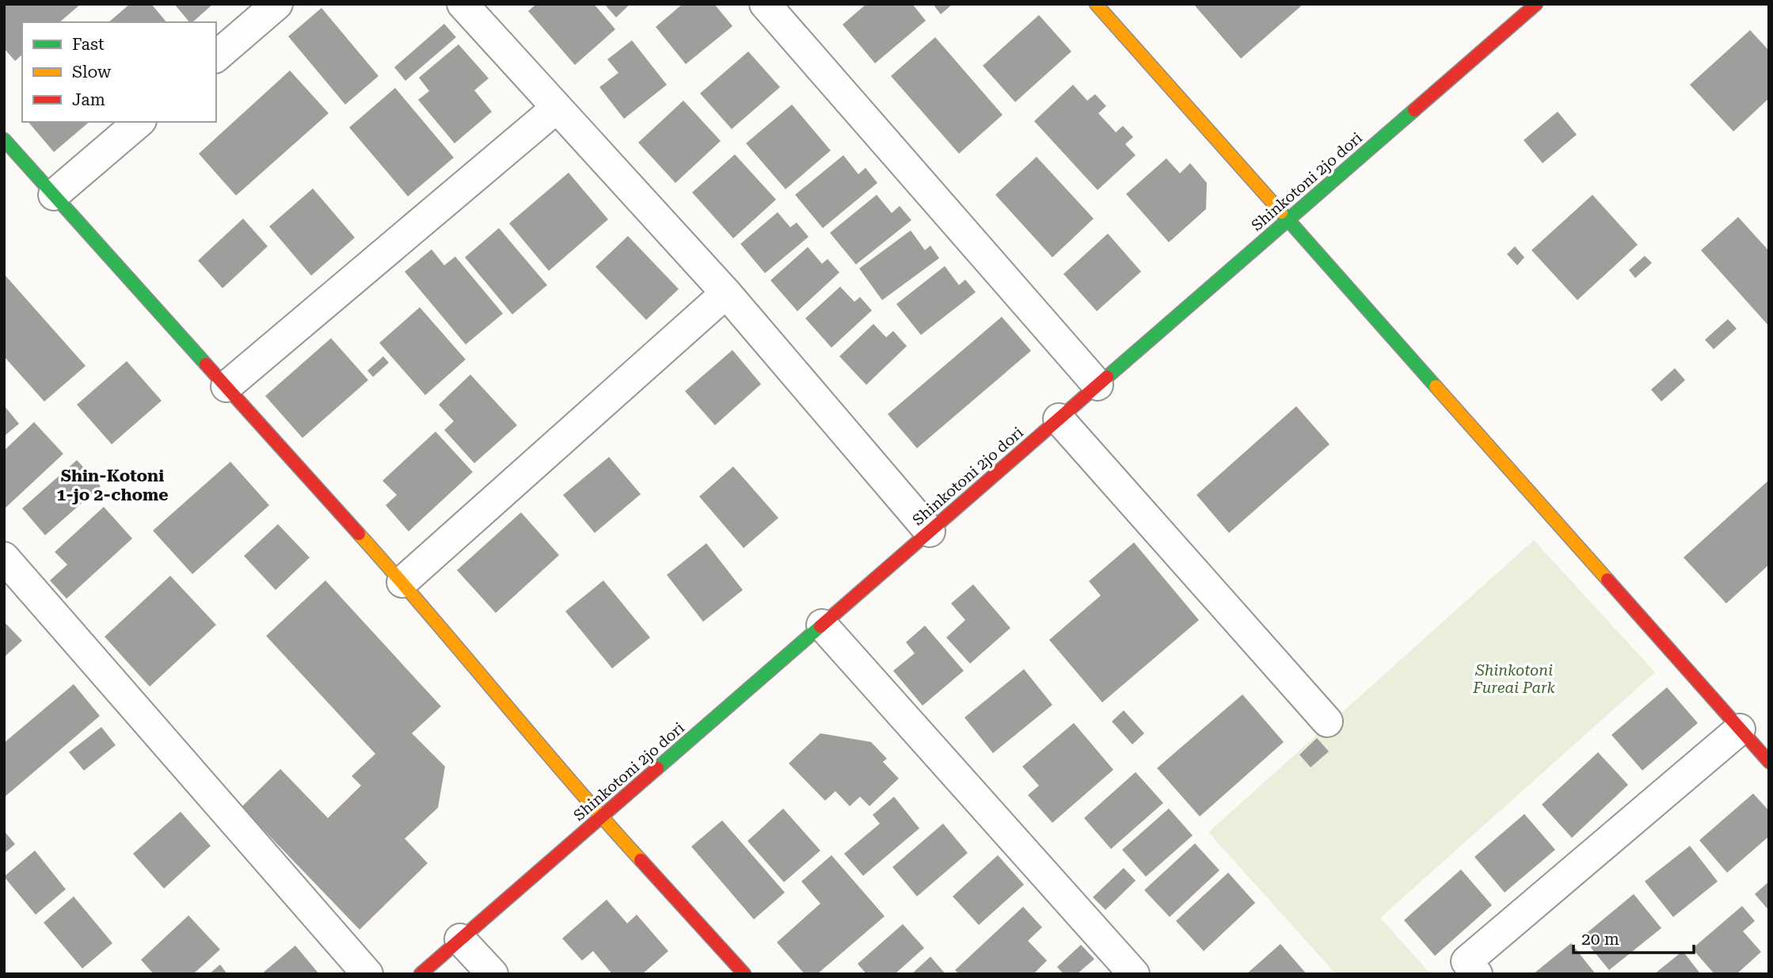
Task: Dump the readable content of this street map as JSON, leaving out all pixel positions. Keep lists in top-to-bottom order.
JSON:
{
  "streets": {
    "street": ["Shinkotoni 2jo dori"]
  },
  "districts": ["Shin-Kotoni 1-jo 2-chome"],
  "parks": ["Shinkotoni Fureai Park"],
  "legend": ["Fast", "Slow", "Jam"],
  "scale_bar": "20 m"
}
